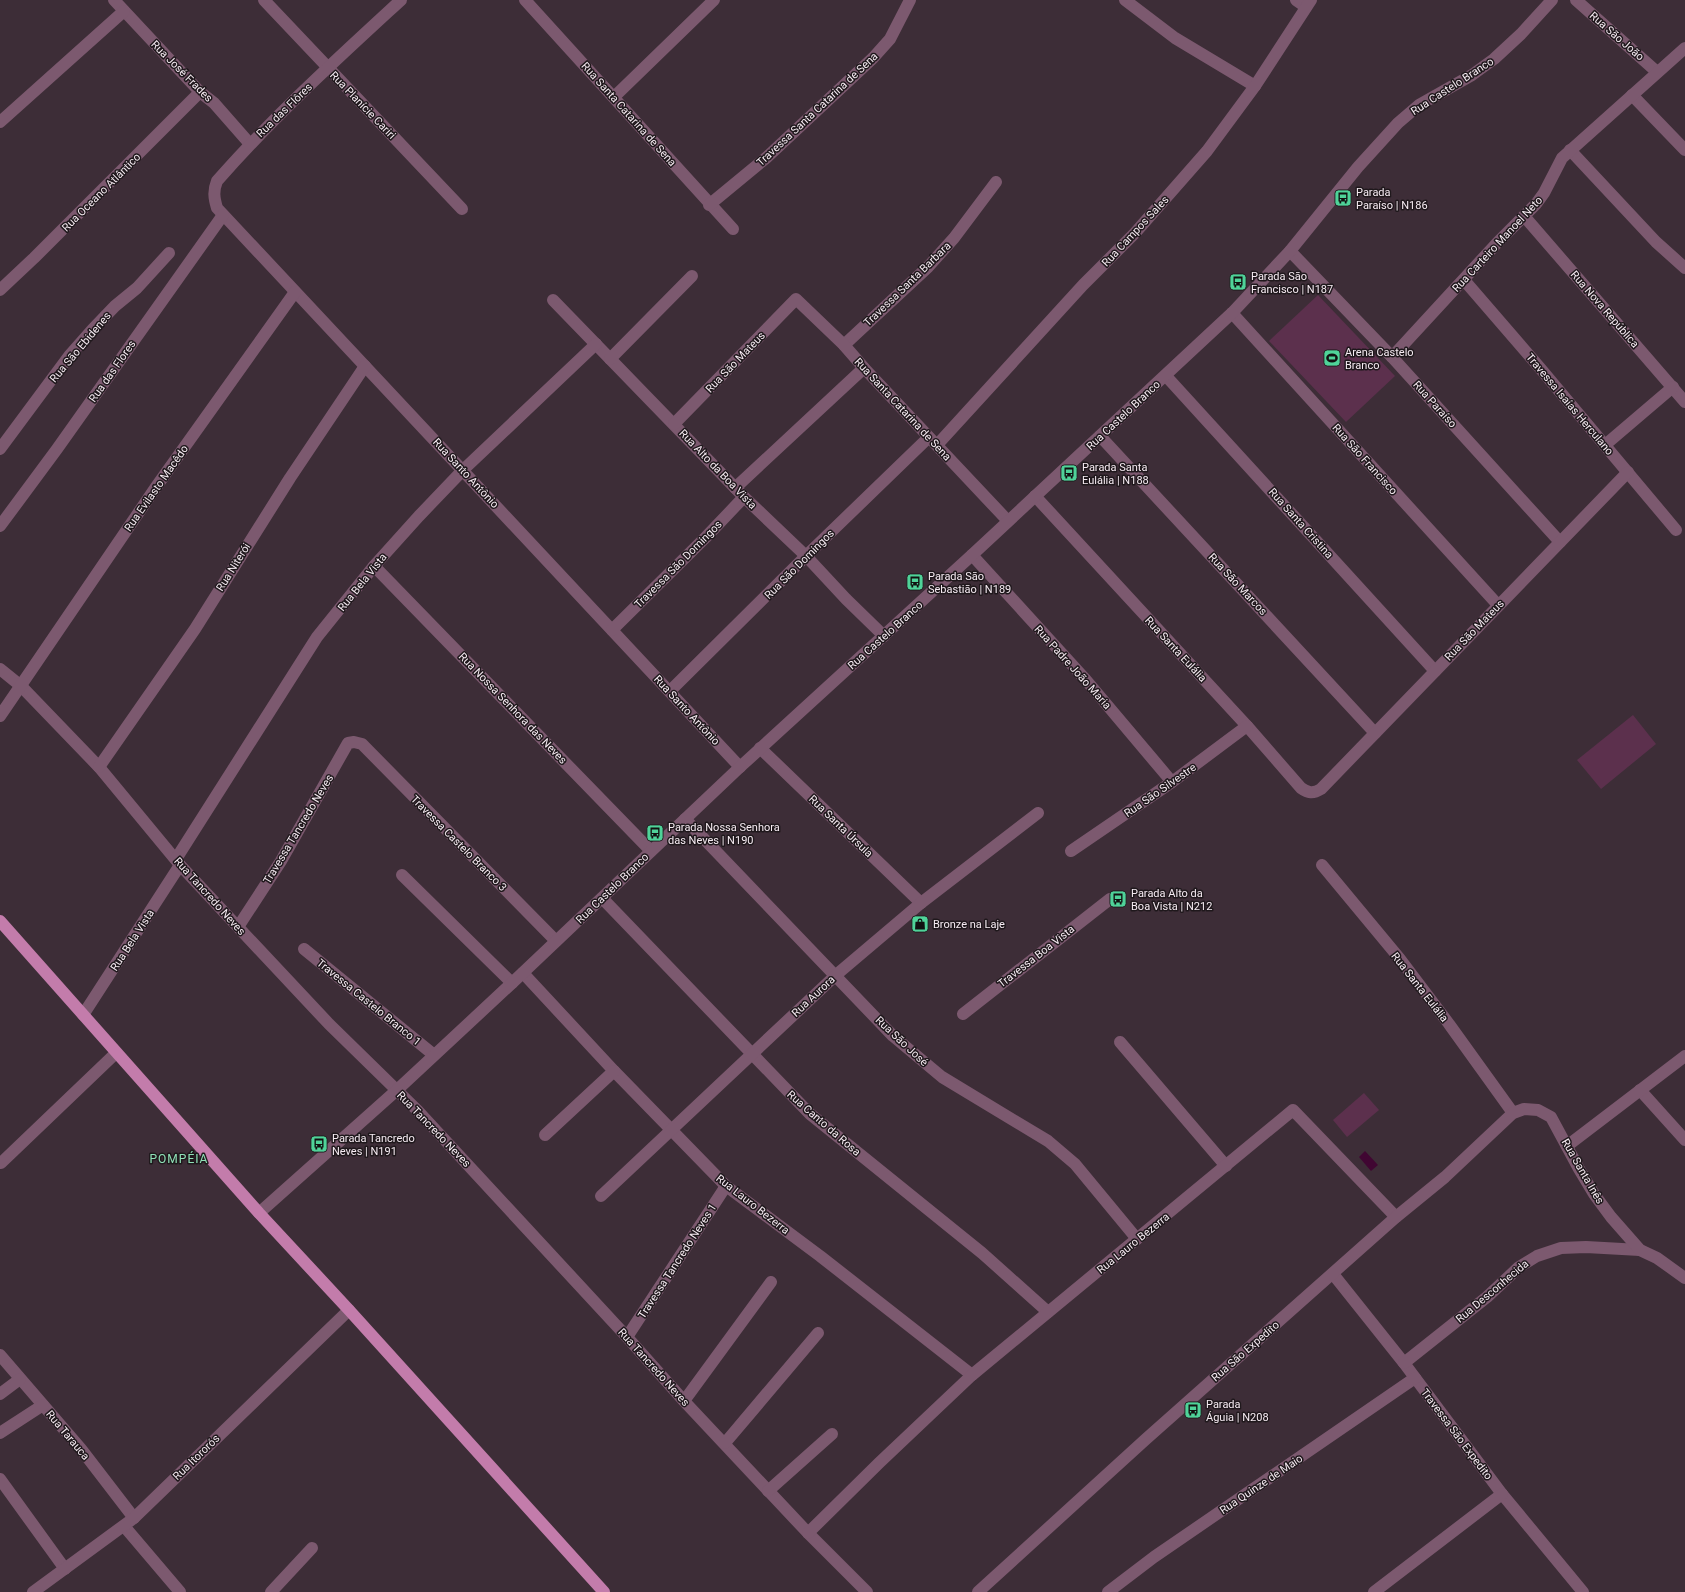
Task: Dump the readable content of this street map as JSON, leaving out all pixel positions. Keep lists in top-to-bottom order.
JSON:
{
  "streets": {
    "street": [
      "Rua São João",
      "Rua José Frades",
      "Rua Castelo Branco",
      "Rua Planície Cariri",
      "Travessa Santa Catarina de Sena",
      "Rua das Flôres",
      "Rua Santa Catarina de Sena",
      "Rua Oceano Atlântico",
      "Rua Campos Sales",
      "Rua Carteiro Manoel Neto",
      "Travessa Santa Barbara",
      "Rua Nova República",
      "Rua São Ebidenes",
      "Rua São Mateus",
      "Rua das Flores",
      "Rua Paraíso",
      "Travessa Isaías Herculano",
      "Rua São Francisco",
      "Rua Alto da Boa Vista",
      "Rua Santo Antônio",
      "Rua Evilasto Macêdo",
      "Rua Santa Cristina",
      "Travessa São Domingos",
      "Rua São Domingos",
      "Rua Niterói",
      "Rua Bela Vista",
      "Rua São Marcos",
      "Rua Santa Eulália",
      "Rua Padre João Maria",
      "Rua Nossa Senhora das Neves",
      "Rua São Silvestre",
      "Rua Santa Úrsula",
      "Travessa Tancredo Neves",
      "Travessa Castelo Branco 3",
      "Rua Tancredo Neves",
      "Travessa Boa Vista",
      "Rua Aurora",
      "Travessa Castelo Branco 1",
      "Rua São José",
      "Rua Canto da Rosa",
      "Rua Santa Inês",
      "Rua Lauro Bezerra",
      "Travessa Tancredo Neves 1",
      "Rua Desconhecida",
      "Rua São Expedito",
      "Travessa São Expedito",
      "Rua Tarauca",
      "Rua Itororós",
      "Rua Quinze de Maio"
    ]
  },
  "crossings": [
    ["Rua São João", "Rua Carteiro Manoel Neto"],
    ["Rua José Frades", "Rua das Flôres"],
    ["Rua José Frades", "Rua Oceano Atlântico"],
    ["Rua Castelo Branco", "Rua Santa Catarina de Sena"],
    ["Rua Castelo Branco", "Rua Paraíso"],
    ["Rua Castelo Branco", "Rua São Francisco"],
    ["Rua Castelo Branco", "Rua Alto da Boa Vista"],
    ["Rua Castelo Branco", "Rua Santo Antônio"],
    ["Rua Castelo Branco", "Rua Santa Cristina"],
    ["Rua Castelo Branco", "Rua São Marcos"],
    ["Rua Castelo Branco", "Rua Santa Eulália"],
    ["Rua Castelo Branco", "Rua Padre João Maria"],
    ["Rua Castelo Branco", "Rua Nossa Senhora das Neves"],
    ["Rua Castelo Branco", "Rua Santa Úrsula"],
    ["Rua Castelo Branco", "Travessa Castelo Branco 3"],
    ["Rua Castelo Branco", "Rua Tancredo Neves"],
    ["Rua Castelo Branco", "Travessa Castelo Branco 1"],
    ["Rua Castelo Branco", "Rua São José"],
    ["Rua Castelo Branco", "Rua Canto da Rosa"],
    ["Rua Castelo Branco", "Rua Lauro Bezerra"],
    ["Rua Planície Cariri", "Rua das Flôres"],
    ["Travessa Santa Catarina de Sena", "Rua Santa Catarina de Sena"],
    ["Rua das Flôres", "Rua Santo Antônio"],
    ["Rua Santa Catarina de Sena", "Rua Campos Sales"],
    ["Rua Santa Catarina de Sena", "Travessa Santa Barbara"],
    ["Rua Santa Catarina de Sena", "Rua São Mateus"],
    ["Rua Santa Catarina de Sena", "Travessa São Domingos"],
    ["Rua Santa Catarina de Sena", "Rua São Domingos"],
    ["Rua Campos Sales", "Rua São Domingos"],
    ["Rua Carteiro Manoel Neto", "Rua Nova República"],
    ["Rua Carteiro Manoel Neto", "Rua Paraíso"],
    ["Rua Carteiro Manoel Neto", "Travessa Isaías Herculano"],
    ["Rua São Mateus", "Rua Paraíso"],
    ["Rua São Mateus", "Travessa Isaías Herculano"],
    ["Rua São Mateus", "Rua São Francisco"],
    ["Rua São Mateus", "Rua Alto da Boa Vista"],
    ["Rua São Mateus", "Rua Santa Cristina"],
    ["Rua São Mateus", "Rua São Marcos"],
    ["Rua São Mateus", "Rua Santa Eulália"],
    ["Rua das Flores", "Rua Santo Antônio"],
    ["Rua Alto da Boa Vista", "Travessa São Domingos"],
    ["Rua Alto da Boa Vista", "Rua São Domingos"],
    ["Rua Alto da Boa Vista", "Rua Bela Vista"],
    ["Rua Santo Antônio", "Rua Evilasto Macêdo"],
    ["Rua Santo Antônio", "Travessa São Domingos"],
    ["Rua Santo Antônio", "Rua São Domingos"],
    ["Rua Santo Antônio", "Rua Niterói"],
    ["Rua Santo Antônio", "Rua Bela Vista"],
    ["Rua Evilasto Macêdo", "Rua Tancredo Neves"],
    ["Rua Niterói", "Rua Tancredo Neves"],
    ["Rua Bela Vista", "Rua Nossa Senhora das Neves"],
    ["Rua Bela Vista", "Rua Tancredo Neves"],
    ["Rua Santa Eulália", "Rua São Silvestre"],
    ["Rua Santa Eulália", "Rua Santa Inês"],
    ["Rua Santa Eulália", "Rua São Expedito"],
    ["Rua Padre João Maria", "Rua São Silvestre"],
    ["Rua Santa Úrsula", "Rua Aurora"],
    ["Travessa Tancredo Neves", "Travessa Castelo Branco 3"],
    ["Travessa Tancredo Neves", "Rua Tancredo Neves"],
    ["Rua Tancredo Neves", "Rua Lauro Bezerra"],
    ["Rua Tancredo Neves", "Travessa Tancredo Neves 1"],
    ["Rua Aurora", "Rua São José"],
    ["Rua Aurora", "Rua Canto da Rosa"],
    ["Rua Aurora", "Rua Lauro Bezerra"],
    ["Rua São José", "Rua Lauro Bezerra"],
    ["Rua Canto da Rosa", "Rua Lauro Bezerra"],
    ["Rua Santa Inês", "Rua Desconhecida"],
    ["Rua Santa Inês", "Rua São Expedito"],
    ["Rua Lauro Bezerra", "Travessa Tancredo Neves 1"],
    ["Rua Lauro Bezerra", "Rua São Expedito"],
    ["Rua Desconhecida", "Travessa São Expedito"],
    ["Rua São Expedito", "Travessa São Expedito"],
    ["Travessa São Expedito", "Rua Quinze de Maio"],
    ["Rua Tarauca", "Rua Itororós"]
  ],
  "districts": ["POMPÉIA"],
  "places": {
    "bus stop": [
      "Parada Paraíso | N186",
      "Parada São Francisco | N187",
      "Parada Santa Eulália | N188",
      "Parada São Sebastião | N189",
      "Parada Nossa Senhora das Neves | N190",
      "Parada Alto da Boa Vista | N212",
      "Parada Tancredo Neves | N191",
      "Parada Águia | N208"
    ],
    "sports": ["Arena Castelo Branco"],
    "shop": ["Bronze na Laje"]
  }
}
